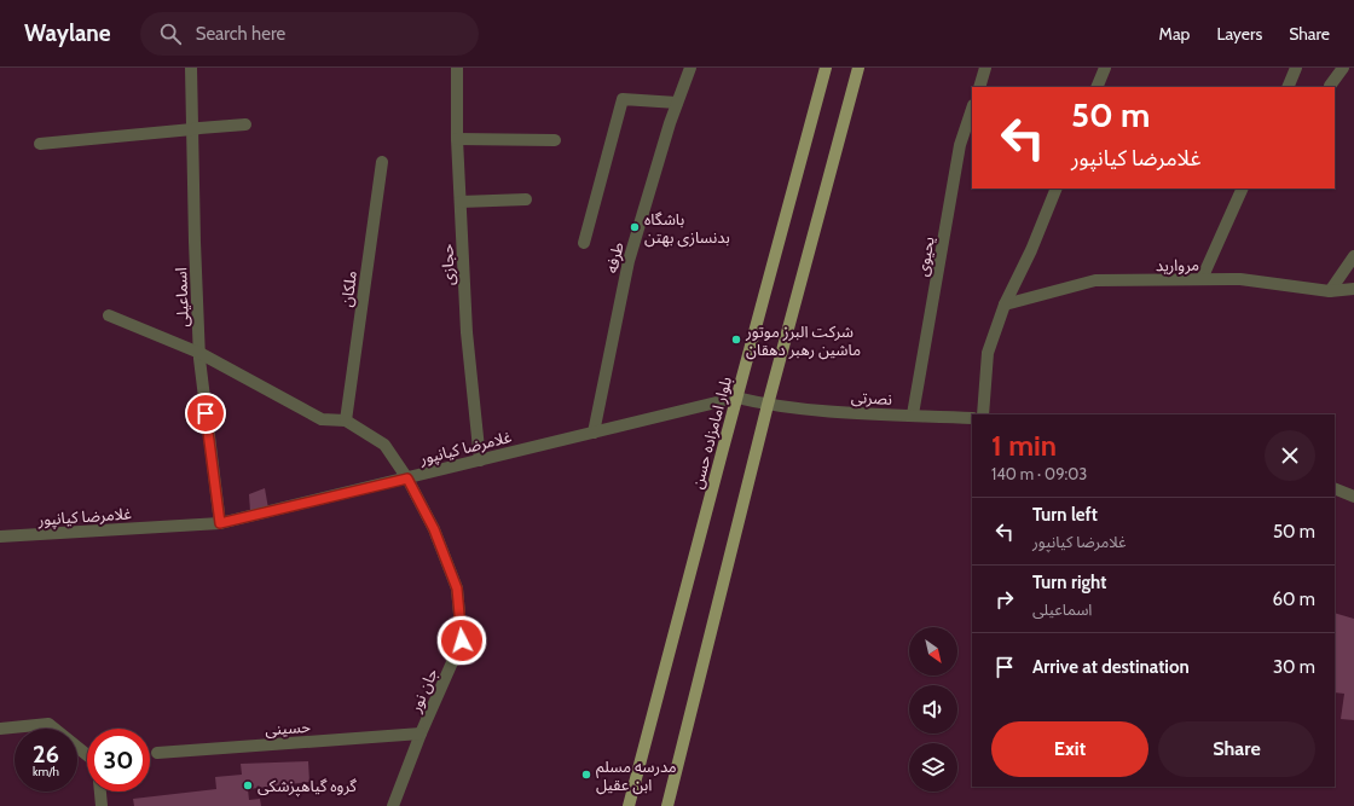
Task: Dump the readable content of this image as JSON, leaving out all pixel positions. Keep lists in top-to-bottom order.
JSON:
{
  "streets": {
    "main road": ["بلوار امامزاده حسن"],
    "street": [
      "یحیوی",
      "طرفه",
      "حجازی",
      "مروارید",
      "ملکان",
      "اسماعیلی",
      "نصرتی",
      "غلامرضا کیانپور",
      "جان نور",
      "حسینی"
    ]
  },
  "crossings": [
    ["یحیوی", "نصرتی"],
    ["طرفه", "غلامرضا کیانپور"],
    ["حجازی", "غلامرضا کیانپور"],
    ["ملکان", "جان نور"],
    ["اسماعیلی", "غلامرضا کیانپور"],
    ["نصرتی", "بلوار امامزاده حسن"],
    ["نصرتی", "غلامرضا کیانپور"],
    ["بلوار امامزاده حسن", "غلامرضا کیانپور"],
    ["غلامرضا کیانپور", "جان نور"],
    ["جان نور", "حسینی"]
  ],
  "places": [
    "باشگاه بدنسازی بهتن",
    "شرکت البرز موتور ماشین رهبر دهقان",
    "مدرسه مسلم ابن عقیل",
    "گروه گیاهپزشکی"
  ],
  "north": "bottom right",
  "page": {
    "header": "Waylane",
    "search": "Search here",
    "nav": ["Map", "Layers", "Share"],
    "turn": ["50 m", "غلامرضا کیانپور"],
    "heading": ["1 min", "140 m · 09:03"],
    "list": [
      {
        "name": "Turn left",
        "note": "غلامرضا کیانپور",
        "value": "50 m"
      },
      {
        "name": "Turn right",
        "note": "اسماعیلی",
        "value": "60 m"
      },
      {
        "name": "Arrive at destination",
        "value": "30 m"
      }
    ],
    "buttons": ["Exit", "Share"],
    "speed": "26 km/h",
    "limit": "30"
  }
}
